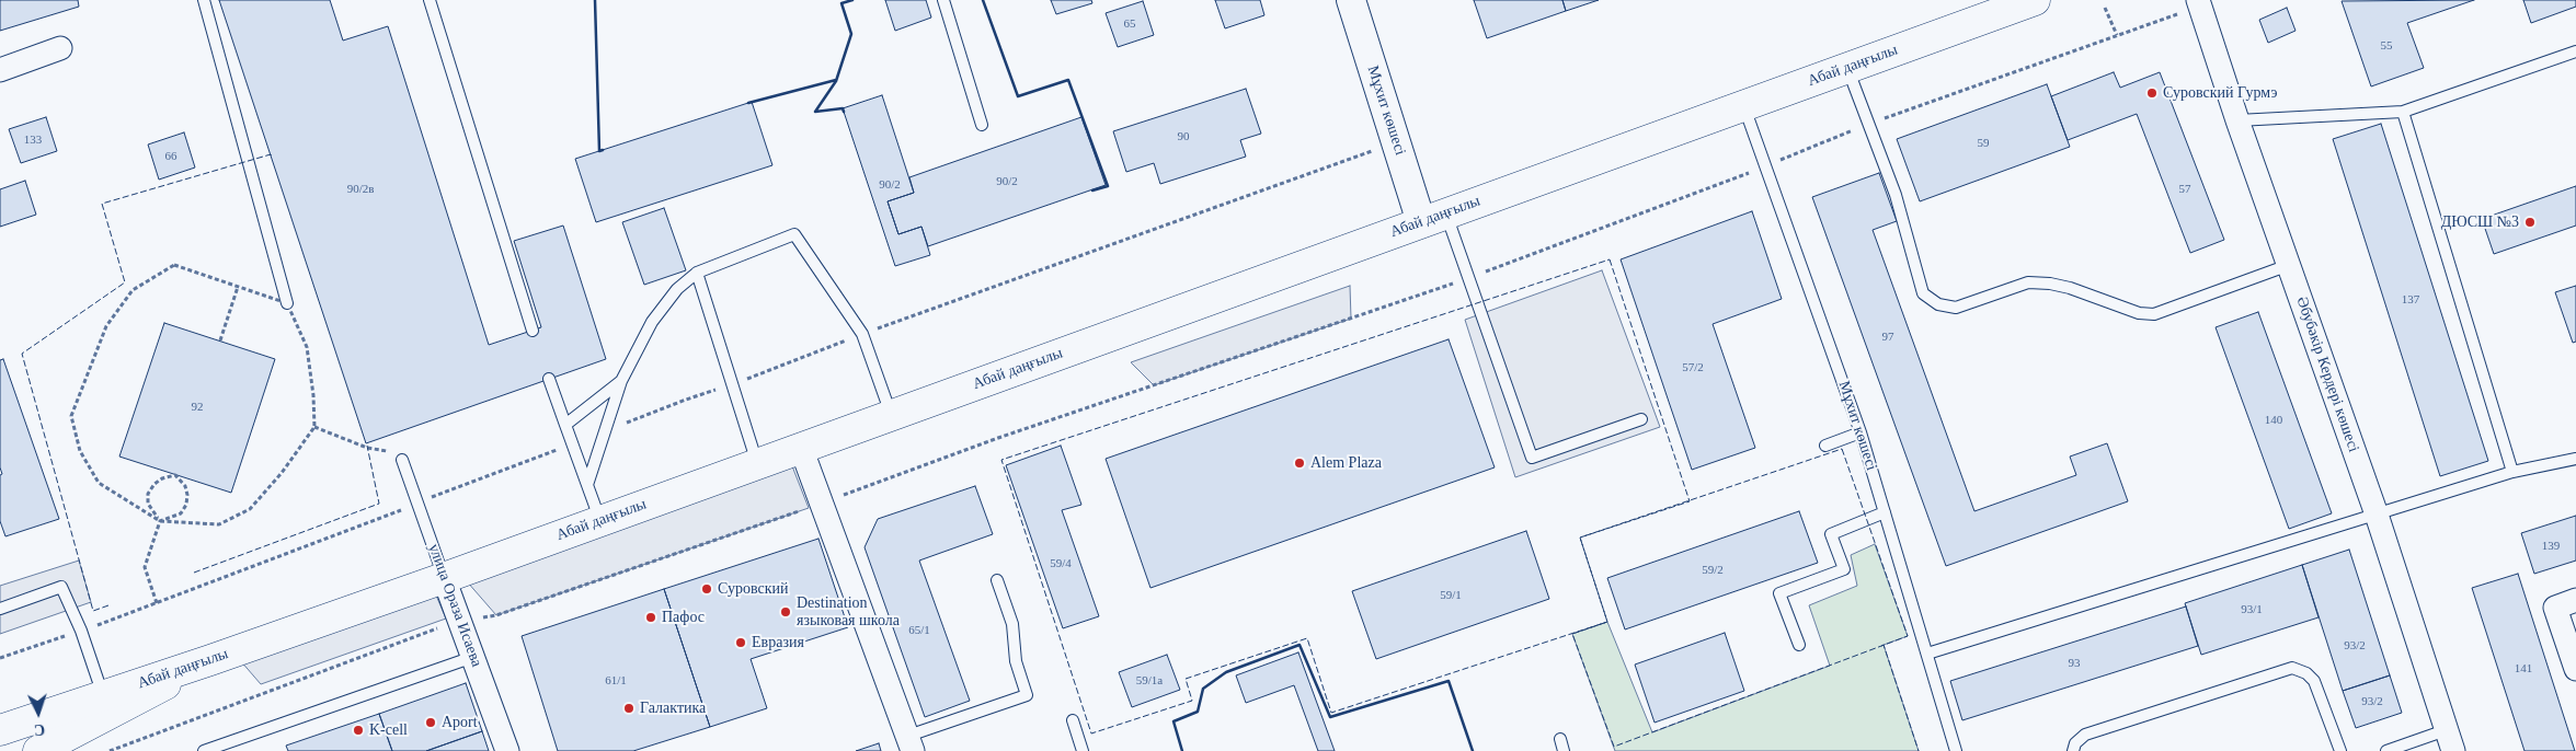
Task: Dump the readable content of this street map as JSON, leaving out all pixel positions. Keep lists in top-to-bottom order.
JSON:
{
  "streets": {
    "main road": ["Абай даңғылы"],
    "street": ["Мұхит көшесі", "Әбубәкір Кердері көшесі", "улица Ораза Исаева"]
  },
  "crossings": [
    ["Абай даңғылы", "Мұхит көшесі"],
    ["Абай даңғылы", "улица Ораза Исаева"]
  ],
  "places": [
    "Суровский Гурмэ",
    "ДЮСШ №3",
    "Alem Plaza",
    "Суровский",
    "Destination языковая школа",
    "Пафос",
    "Евразия",
    "Галактика",
    "Aport",
    "K-cell"
  ],
  "house_numbers": [
    "65",
    "55",
    "90",
    "133",
    "59",
    "66",
    "90/2",
    "90/2",
    "90/2в",
    "57",
    "137",
    "97",
    "57/2",
    "92",
    "140",
    "139",
    "59/4",
    "59/2",
    "59/1",
    "93/1",
    "65/1",
    "93/2",
    "93",
    "141",
    "61/1",
    "59/1а",
    "93/2"
  ],
  "north": "bottom"
}
